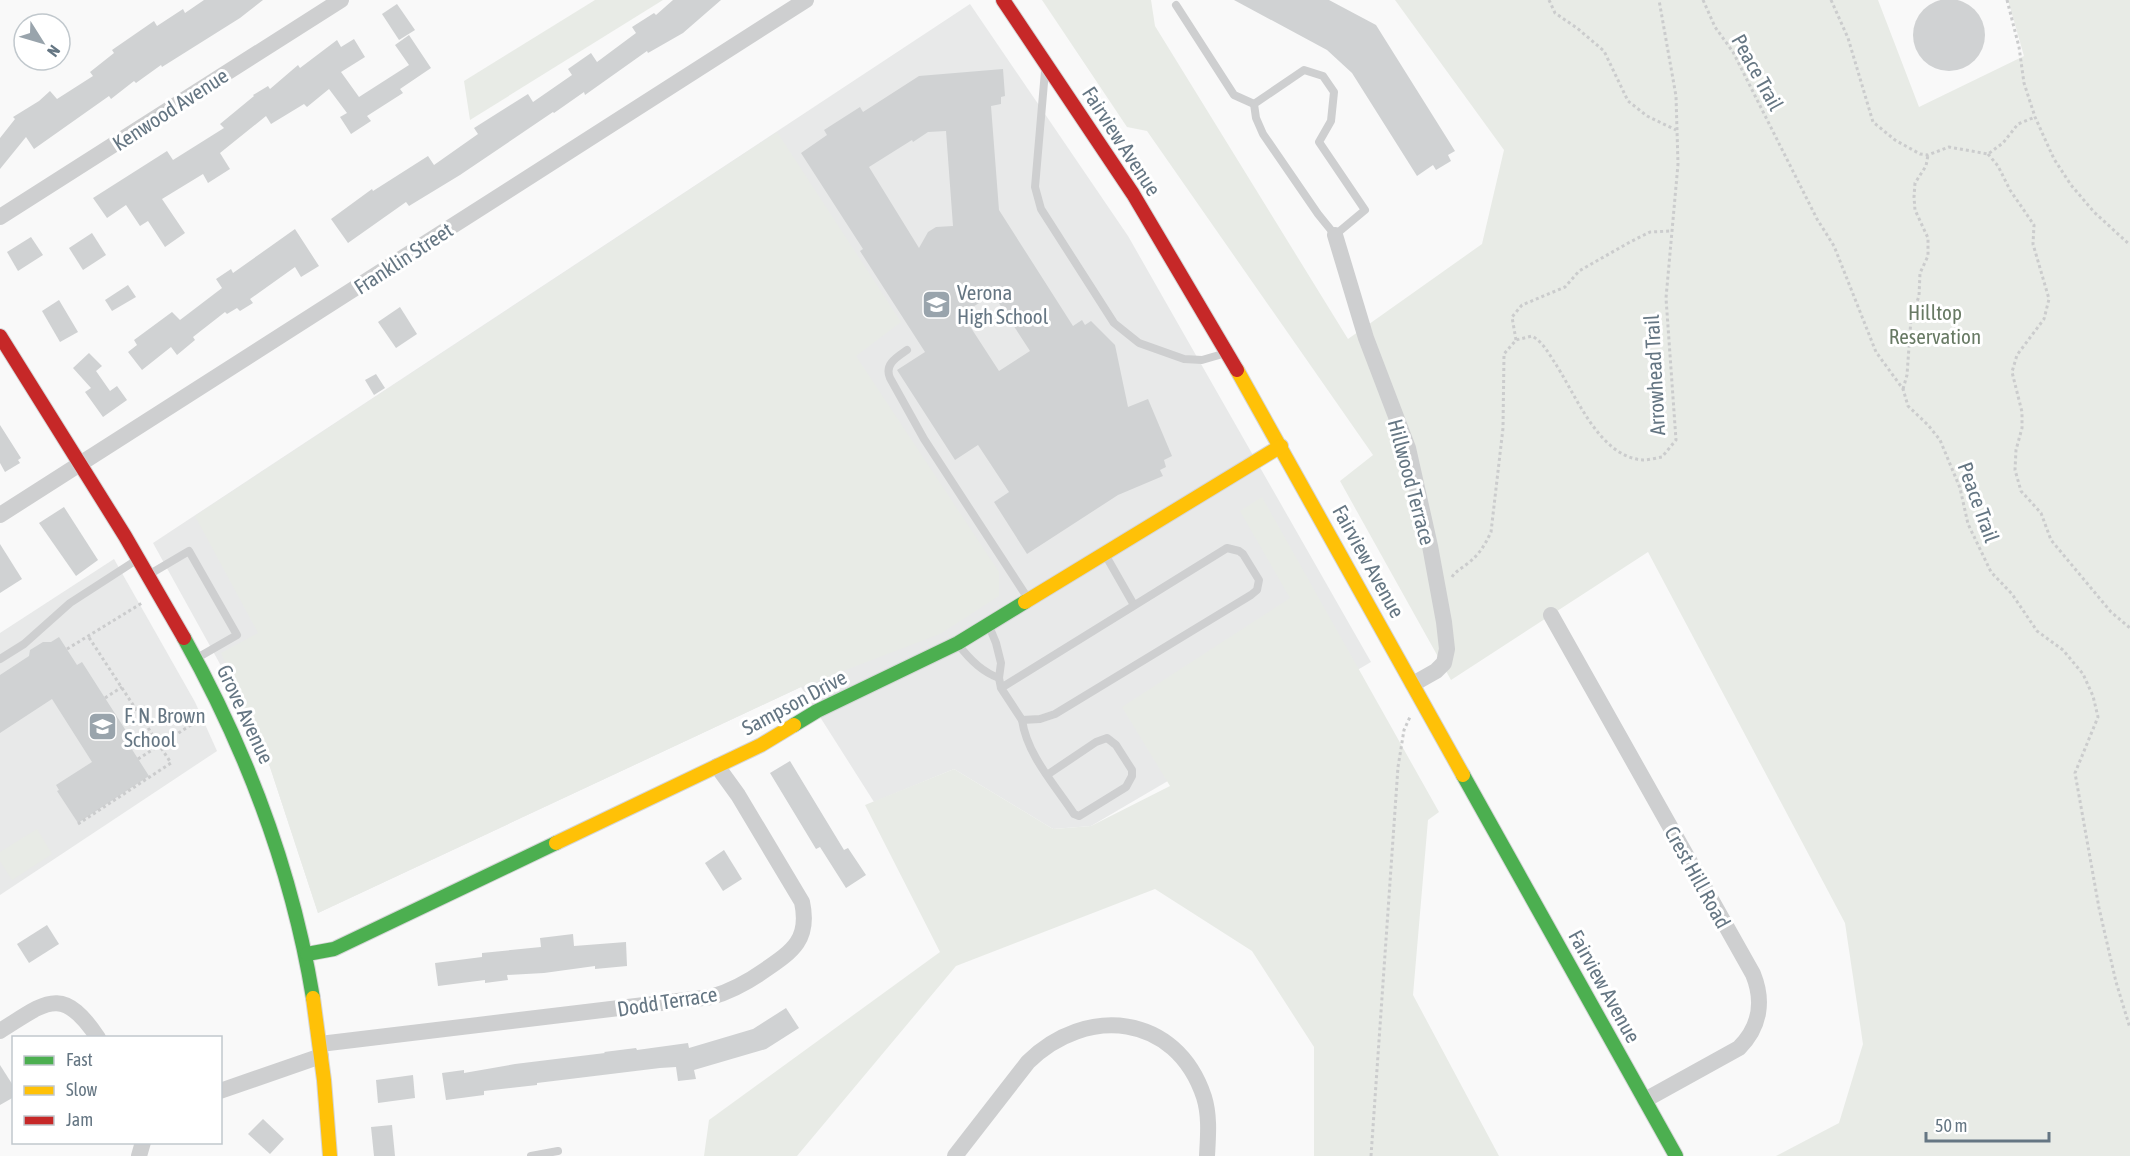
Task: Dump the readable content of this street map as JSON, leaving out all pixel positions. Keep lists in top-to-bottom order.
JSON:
{
  "streets": {
    "street": [
      "Kenwood Avenue",
      "Fairview Avenue",
      "Franklin Street",
      "Hillwood Terrace",
      "Sampson Drive",
      "Grove Avenue",
      "Crest Hill Road",
      "Dodd Terrace"
    ],
    "path": ["Peace Trail", "Arrowhead Trail"]
  },
  "crossings": [
    ["Fairview Avenue", "Hillwood Terrace"],
    ["Fairview Avenue", "Sampson Drive"],
    ["Fairview Avenue", "Crest Hill Road"],
    ["Franklin Street", "Grove Avenue"],
    ["Sampson Drive", "Grove Avenue"],
    ["Sampson Drive", "Dodd Terrace"],
    ["Grove Avenue", "Dodd Terrace"]
  ],
  "parks": ["Hilltop Reservation"],
  "places": {
    "school or university": ["Verona High School", "F. N. Brown School"]
  },
  "legend": ["Fast", "Slow", "Jam"],
  "scale_bar": "50 m",
  "north": "bottom right"
}
